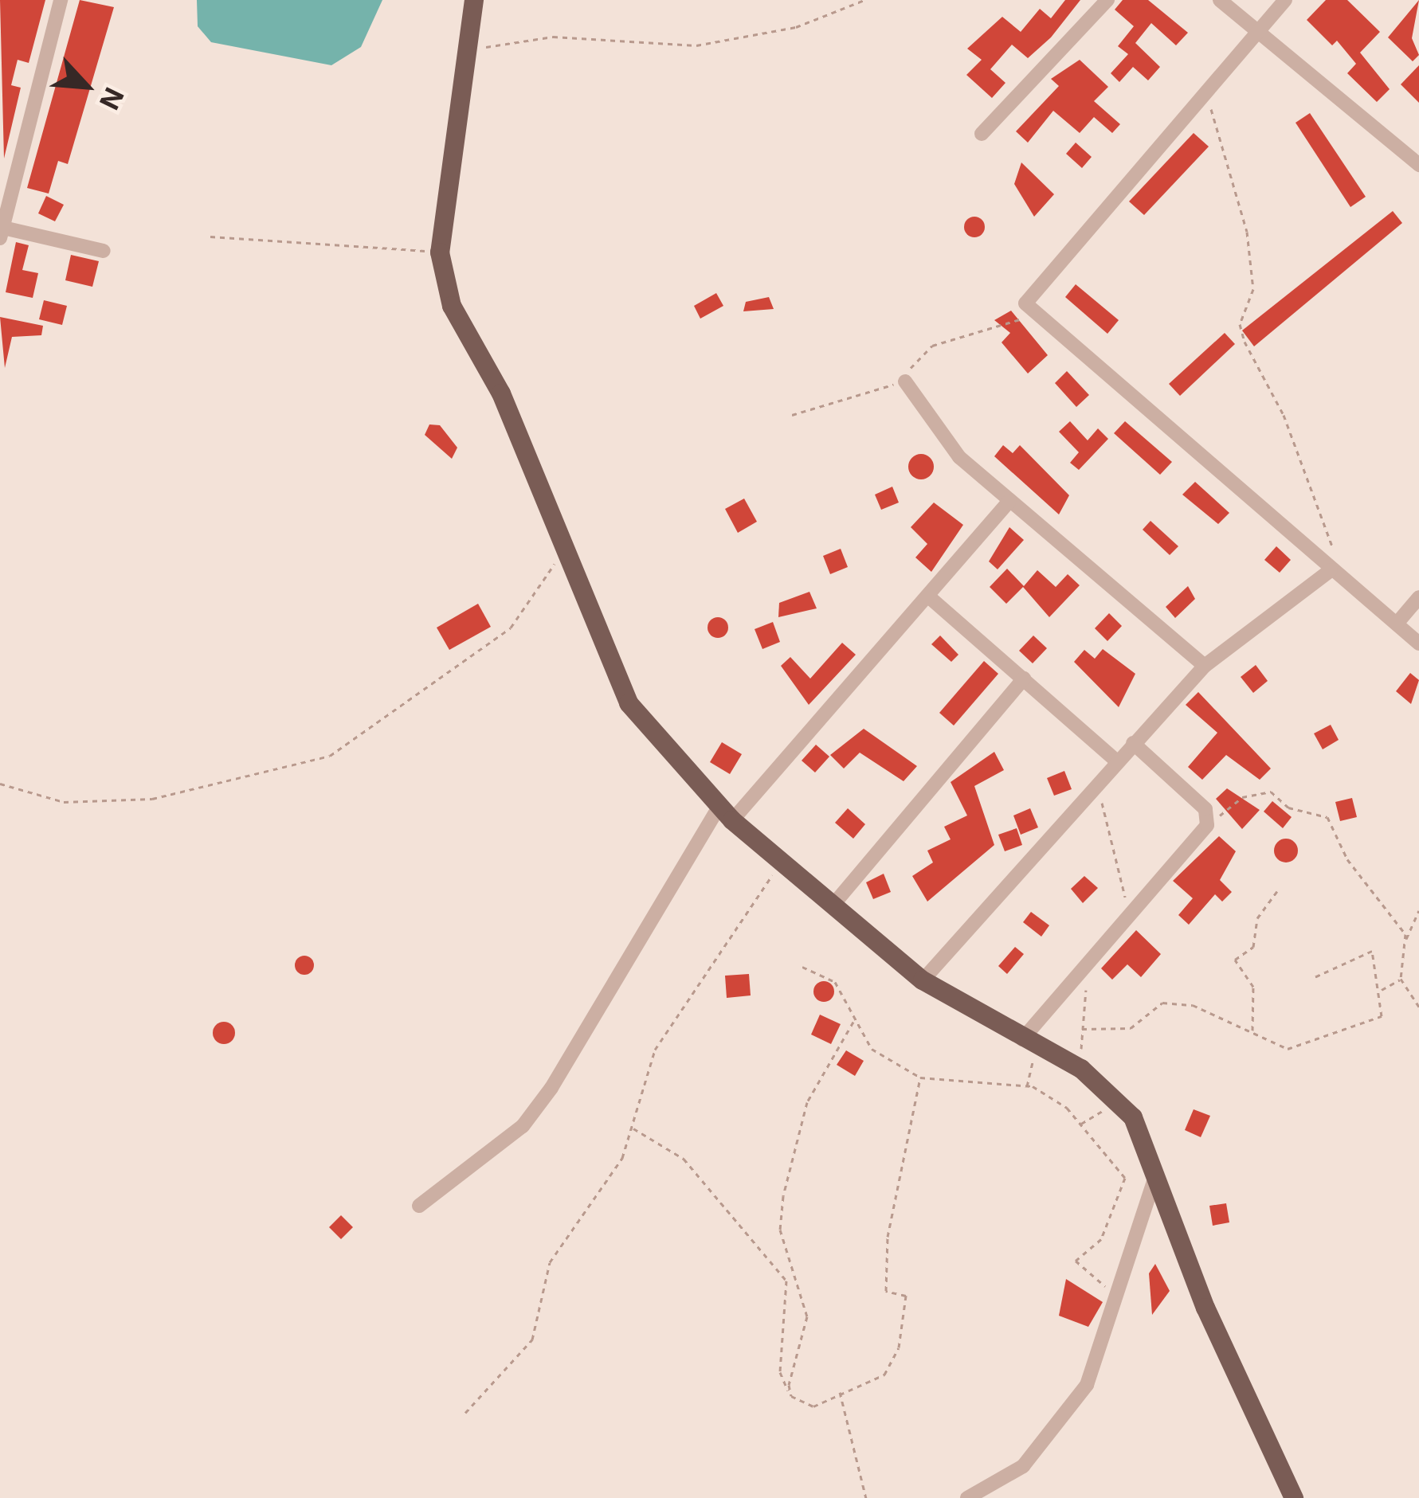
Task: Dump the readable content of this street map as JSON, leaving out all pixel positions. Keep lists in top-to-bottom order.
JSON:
{
  "north": "bottom right"
}
